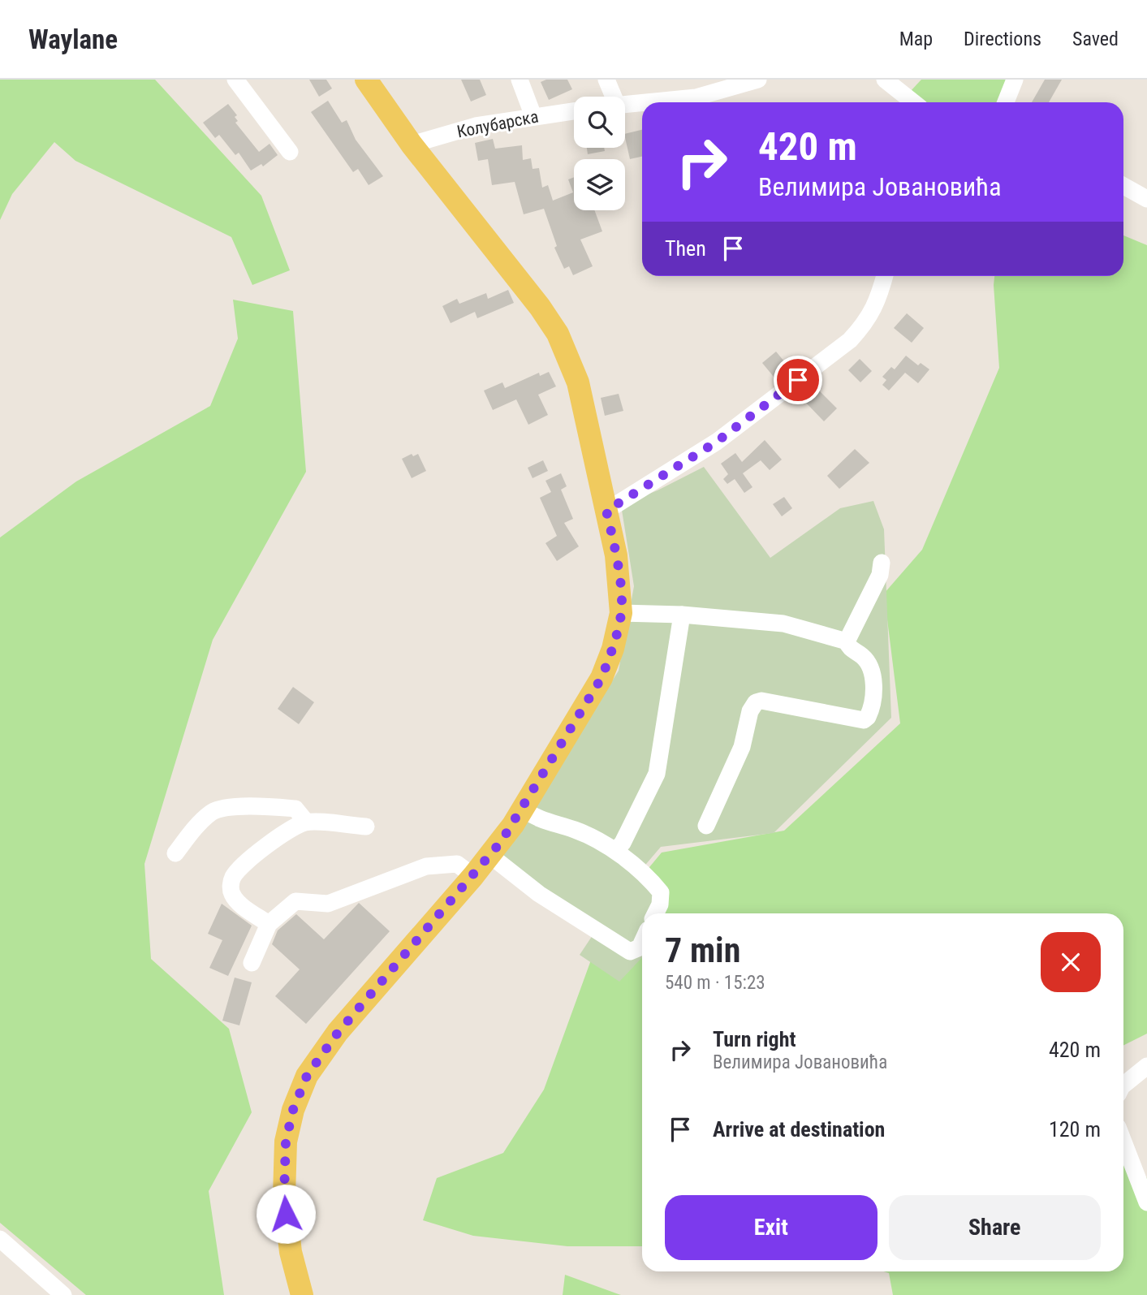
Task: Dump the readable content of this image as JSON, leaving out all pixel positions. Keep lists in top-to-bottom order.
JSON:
{
  "streets": {
    "street": ["Колубарска"]
  },
  "page": {
    "header": "Waylane",
    "nav": ["Map", "Directions", "Saved"],
    "turn": ["420 m", "Велимира Јовановића"],
    "then": "Then",
    "heading": ["7 min", "540 m · 15:23"],
    "list": [
      {
        "name": "Turn right",
        "note": "Велимира Јовановића",
        "value": "420 m"
      },
      {
        "name": "Arrive at destination",
        "value": "120 m"
      }
    ],
    "buttons": ["Exit", "Share"]
  }
}
